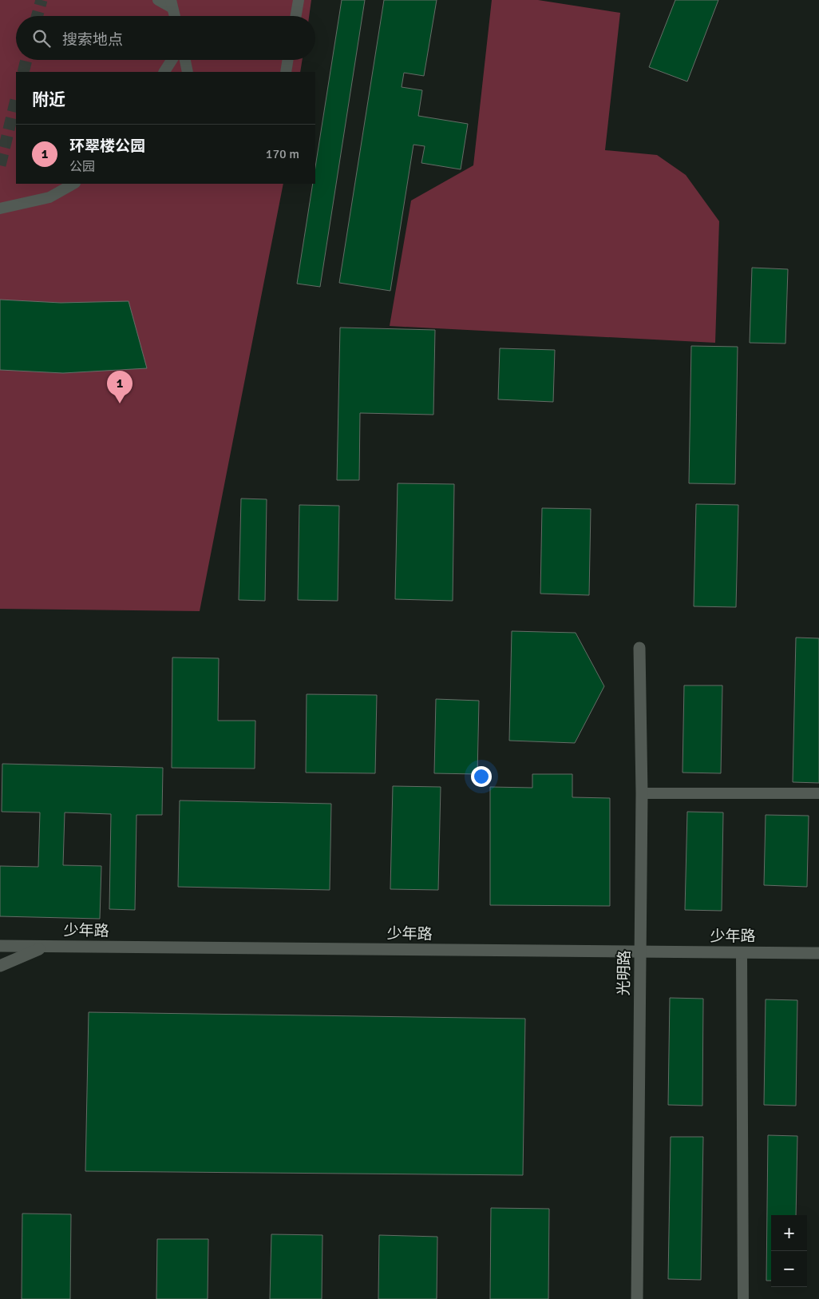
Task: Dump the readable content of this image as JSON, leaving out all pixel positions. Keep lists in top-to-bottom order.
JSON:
{
  "streets": {
    "street": ["少年路", "光明路"]
  },
  "crossings": [
    ["少年路", "光明路"]
  ],
  "page": {
    "search": "搜索地点",
    "heading": "附近",
    "list": [
      {
        "mark": "1",
        "name": "环翠楼公园",
        "note": "公园",
        "value": "170 m"
      }
    ],
    "pins": "1",
    "map_buttons": ["+", "−"]
  }
}
